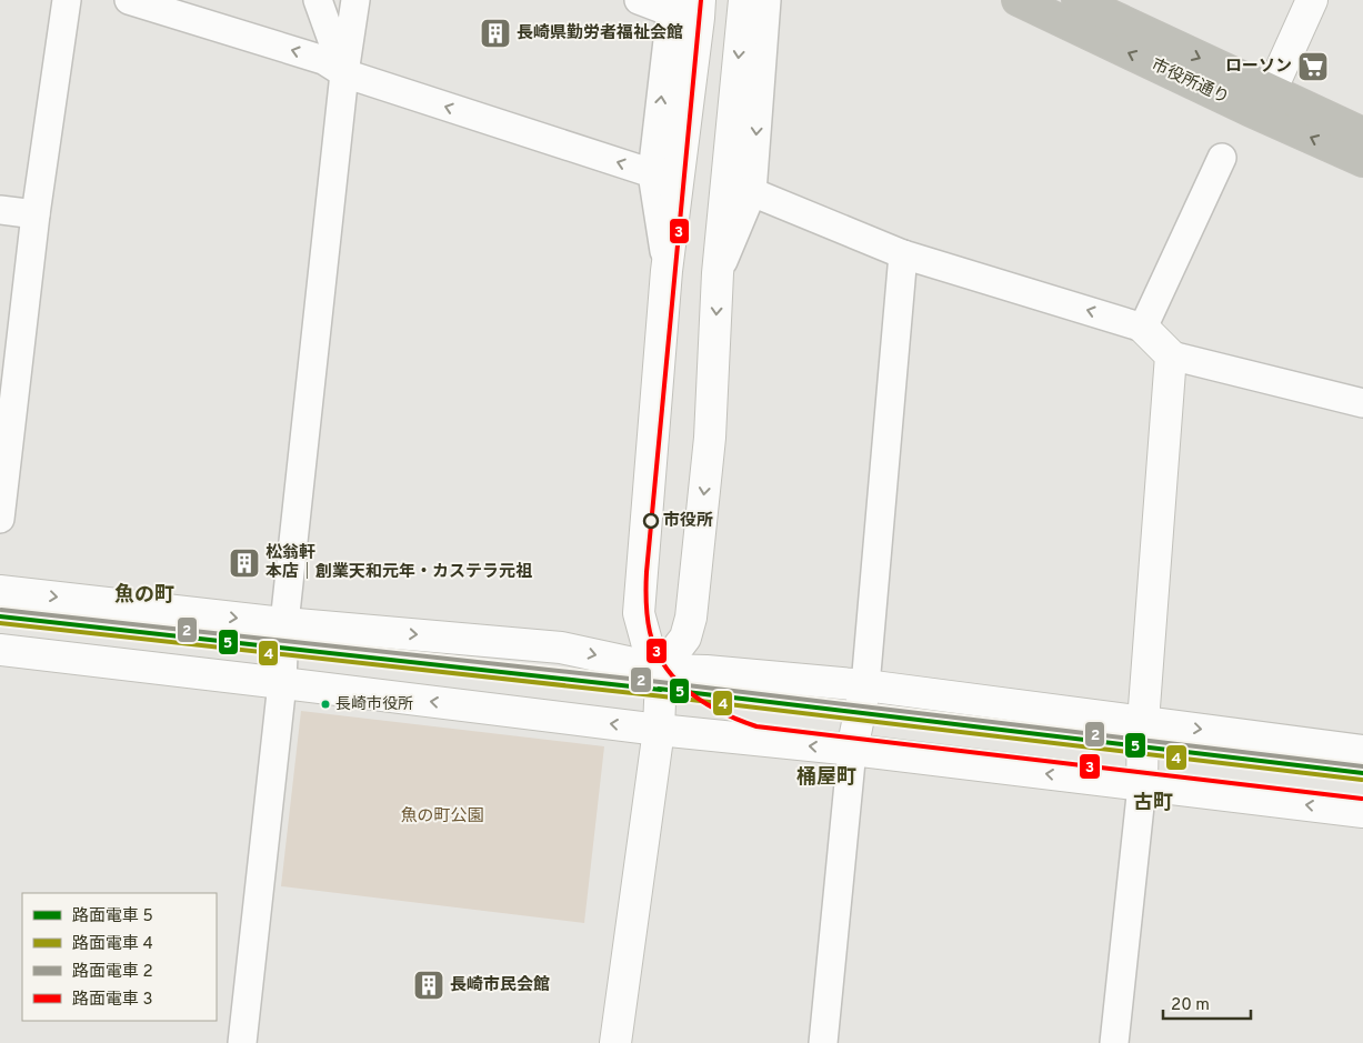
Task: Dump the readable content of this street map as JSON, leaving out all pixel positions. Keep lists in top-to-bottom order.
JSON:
{
  "streets": {
    "highway": ["市役所通り"]
  },
  "districts": ["魚の町", "桶屋町", "古町"],
  "parks": ["魚の町公園"],
  "places": {
    "building": ["長崎県勤労者福祉会館", "松翁軒 本店｜創業天和元年・カステラ元祖", "長崎市民会館"],
    "supermarket": ["ローソン"],
    "other": ["市役所", "長崎市役所"]
  },
  "lines": [
    "tram line 3",
    "tram line 2",
    "tram line 5",
    "tram line 4"
  ],
  "legend": [
    "路面電車 5",
    "路面電車 4",
    "路面電車 2",
    "路面電車 3"
  ],
  "scale_bar": "20 m"
}
